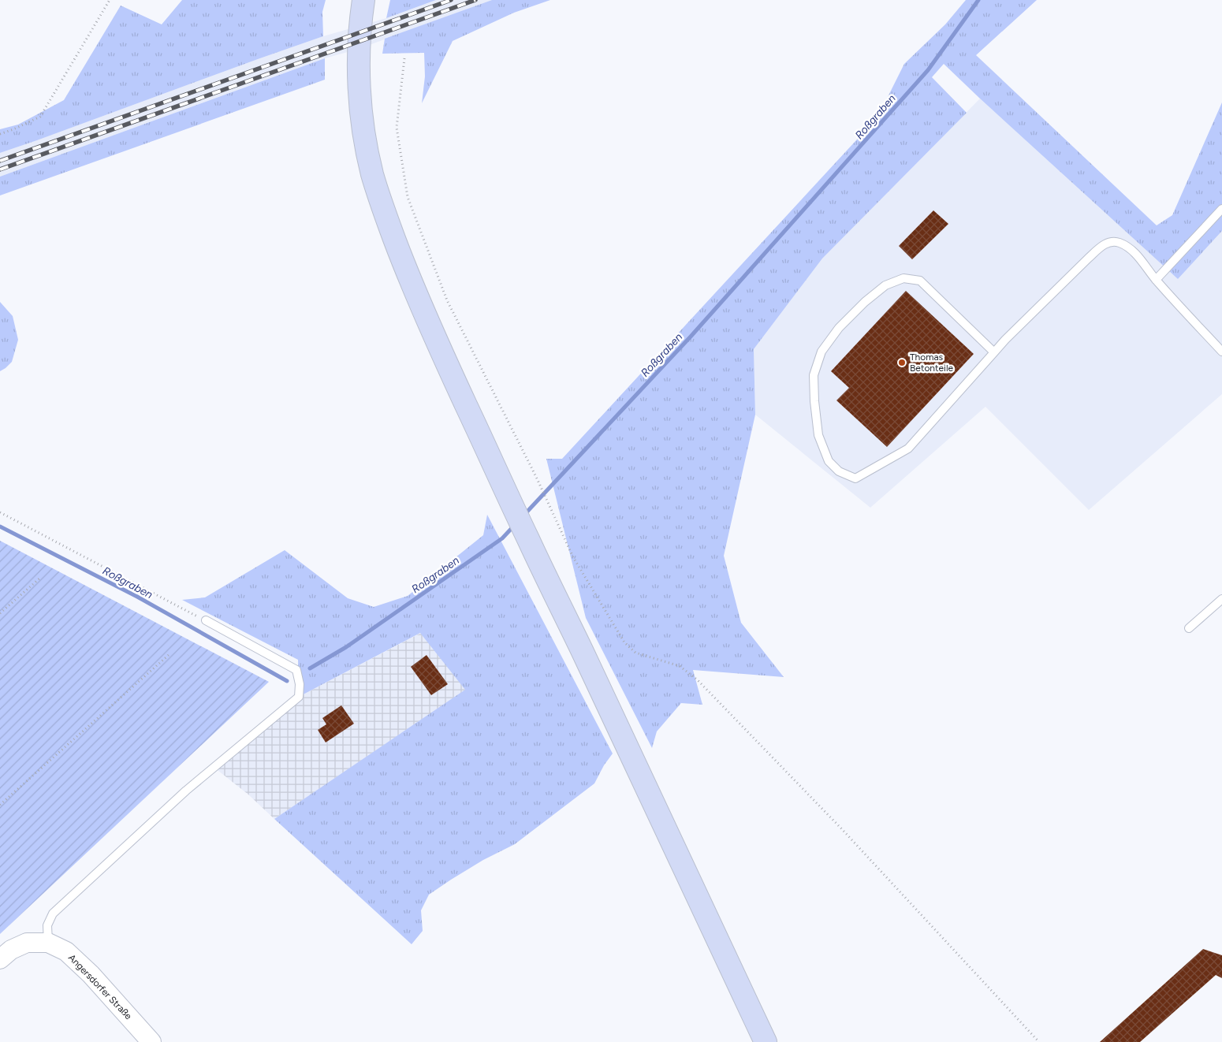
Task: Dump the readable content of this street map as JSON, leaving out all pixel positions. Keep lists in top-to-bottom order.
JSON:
{
  "streets": {
    "street": ["Angersdorfer Straße"]
  },
  "water": ["Roßgraben"],
  "places": ["Thomas Betonteile"]
}
